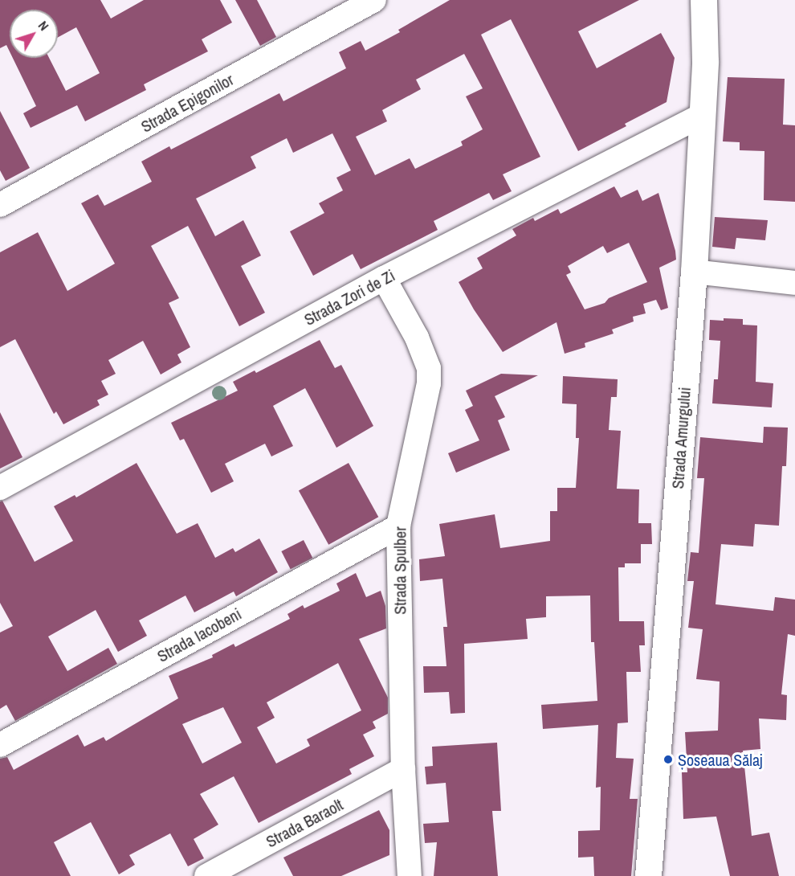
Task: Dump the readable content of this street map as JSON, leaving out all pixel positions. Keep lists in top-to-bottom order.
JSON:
{
  "streets": {
    "street": [
      "Strada Epigonilor",
      "Strada Zori de Zi",
      "Strada Amurgului",
      "Strada Spulber",
      "Strada Iacobeni",
      "Strada Baraolt"
    ]
  },
  "crossings": [
    ["Strada Zori de Zi", "Strada Amurgului"],
    ["Strada Zori de Zi", "Strada Spulber"],
    ["Strada Spulber", "Strada Iacobeni"],
    ["Strada Spulber", "Strada Baraolt"]
  ],
  "places": ["Șoseaua Sălaj"],
  "north": "top right"
}
